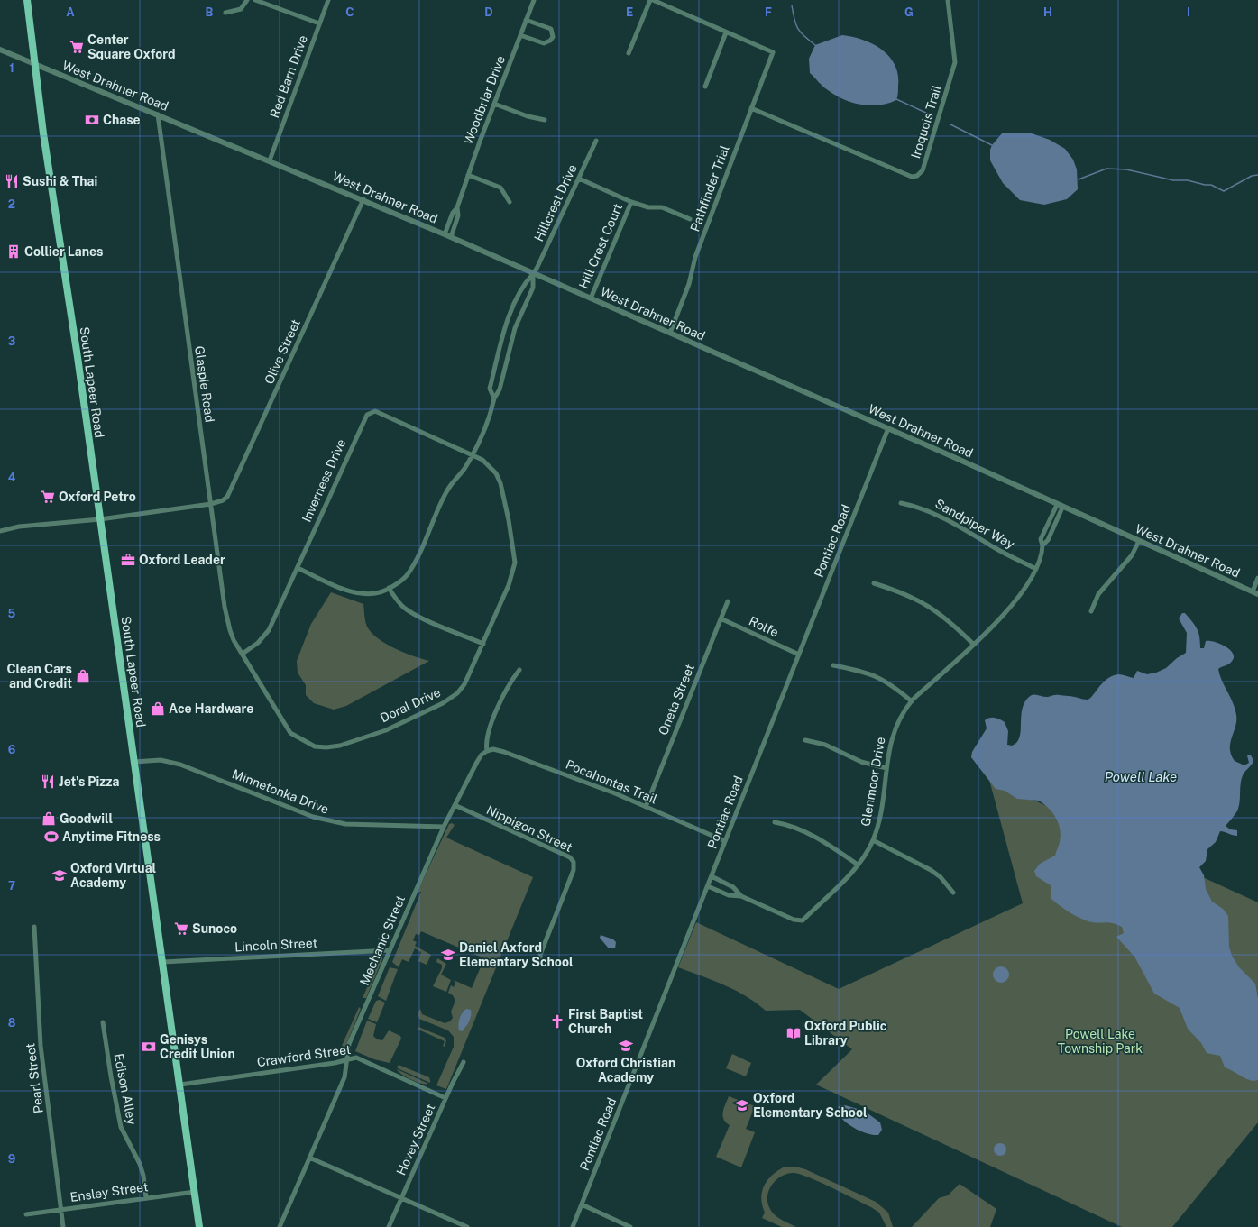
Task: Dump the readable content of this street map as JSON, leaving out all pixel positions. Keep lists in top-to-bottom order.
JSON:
{
  "streets": {
    "main road": ["South Lapeer Road"],
    "street": [
      "Red Barn Drive",
      "West Drahner Road",
      "Woodbriar Drive",
      "Iroquois Trail",
      "Pathfinder Trial",
      "Hillcrest Drive",
      "Hill Crest Court",
      "Olive Street",
      "Glaspie Road",
      "Inverness Drive",
      "Sandpiper Way",
      "Pontiac Road",
      "Rolfe",
      "Oneta Street",
      "Doral Drive",
      "Pocahontas Trail",
      "Glenmoor Drive",
      "Minnetonka Drive",
      "Nippigon Street",
      "Mechanic Street",
      "Lincoln Street",
      "Crawford Street",
      "Pearl Street",
      "Edison Alley",
      "Hovey Street",
      "Ensley Street"
    ]
  },
  "crossings": [
    ["Red Barn Drive", "West Drahner Road"],
    ["West Drahner Road", "Woodbriar Drive"],
    ["West Drahner Road", "Pathfinder Trial"],
    ["West Drahner Road", "Hillcrest Drive"],
    ["West Drahner Road", "Hill Crest Court"],
    ["West Drahner Road", "Olive Street"],
    ["West Drahner Road", "South Lapeer Road"],
    ["West Drahner Road", "Glaspie Road"],
    ["West Drahner Road", "Pontiac Road"],
    ["West Drahner Road", "Glenmoor Drive"],
    ["Iroquois Trail", "Pathfinder Trial"],
    ["Hillcrest Drive", "Hill Crest Court"],
    ["Olive Street", "South Lapeer Road"],
    ["Olive Street", "Glaspie Road"],
    ["South Lapeer Road", "Minnetonka Drive"],
    ["South Lapeer Road", "Lincoln Street"],
    ["South Lapeer Road", "Crawford Street"],
    ["South Lapeer Road", "Ensley Street"],
    ["Glaspie Road", "Inverness Drive"],
    ["Glaspie Road", "Doral Drive"],
    ["Inverness Drive", "Doral Drive"],
    ["Sandpiper Way", "Glenmoor Drive"],
    ["Pontiac Road", "Rolfe"],
    ["Pontiac Road", "Pocahontas Trail"],
    ["Pontiac Road", "Glenmoor Drive"],
    ["Rolfe", "Oneta Street"],
    ["Oneta Street", "Pocahontas Trail"],
    ["Pocahontas Trail", "Mechanic Street"],
    ["Minnetonka Drive", "Mechanic Street"],
    ["Nippigon Street", "Mechanic Street"],
    ["Mechanic Street", "Lincoln Street"],
    ["Mechanic Street", "Crawford Street"],
    ["Crawford Street", "Hovey Street"],
    ["Pearl Street", "Ensley Street"],
    ["Edison Alley", "Ensley Street"]
  ],
  "water": ["Powell Lake"],
  "parks": ["Powell Lake Township Park"],
  "places": {
    "supermarket": ["Center Square Oxford", "Oxford Petro", "Sunoco"],
    "bank": ["Chase", "Genisys Credit Union"],
    "restaurant": ["Sushi & Thai", "Jet's Pizza"],
    "building": ["Collier Lanes"],
    "office": ["Oxford Leader"],
    "shop": ["Clean Cars and Credit", "Ace Hardware", "Goodwill"],
    "sports": ["Anytime Fitness"],
    "school or university": [
      "Oxford Virtual Academy",
      "Daniel Axford Elementary School",
      "Oxford Christian Academy",
      "Oxford Elementary School"
    ],
    "church": ["First Baptist Church"],
    "library": ["Oxford Public Library"]
  },
  "grid": {
    "columns": [
      "A",
      "B",
      "C",
      "D",
      "E",
      "F",
      "G",
      "H",
      "I"
    ],
    "rows": [
      "1",
      "2",
      "3",
      "4",
      "5",
      "6",
      "7",
      "8",
      "9"
    ]
  }
}
